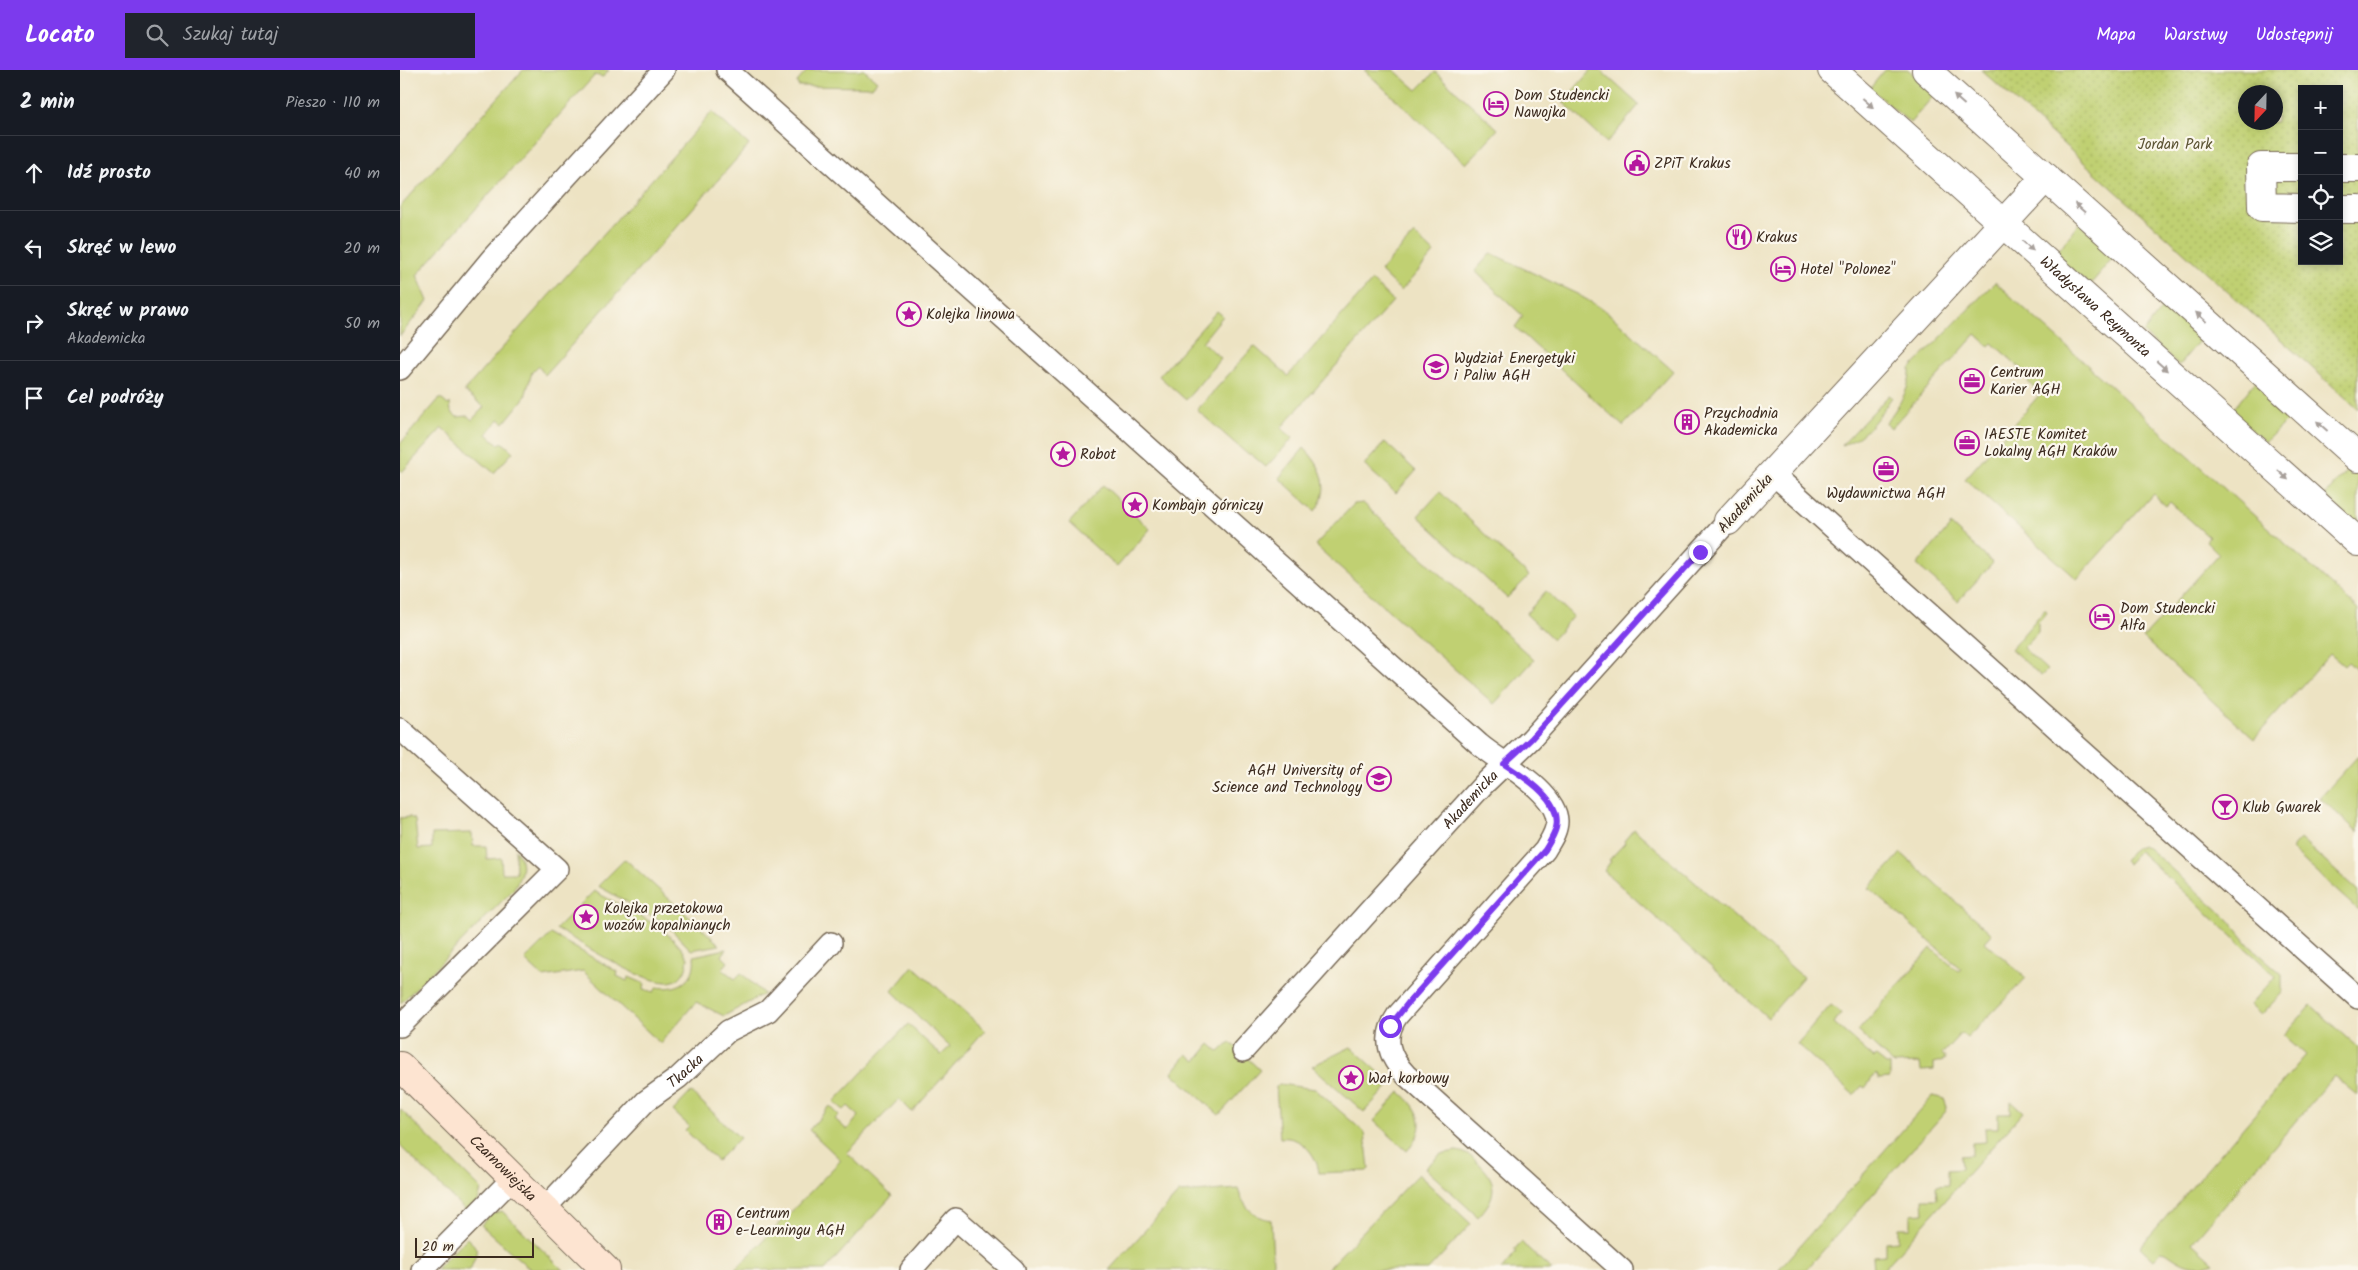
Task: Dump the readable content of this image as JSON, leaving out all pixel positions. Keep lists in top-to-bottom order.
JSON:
{
  "streets": {
    "main road": ["Czarnowiejska"],
    "street": ["Władysława Reymonta", "Akademicka"],
    "lane": ["Tkacka"]
  },
  "crossings": [
    ["Władysława Reymonta", "Akademicka"],
    ["Tkacka", "Czarnowiejska"]
  ],
  "parks": ["Jordan Park"],
  "places": {
    "hotel": ["Dom Studencki Nawojka", "Hotel \"Polonez\"", "Dom Studencki Alfa"],
    "public building": ["ZPiT Krakus"],
    "restaurant": ["Krakus"],
    "place": [
      "Kolejka linowa",
      "Robot",
      "Kombajn górniczy",
      "Kolejka przetokowa wozów kopalnianych",
      "Wał korbowy"
    ],
    "school or university": ["Wydział Energetyki i Paliw AGH", "AGH University of Science and Technology"],
    "office": ["Centrum Karier AGH", "IAESTE Komitet Lokalny AGH Kraków", "Wydawnictwa AGH"],
    "building": ["Przychodnia Akademicka", "Centrum e-Learningu AGH"],
    "bar": ["Klub Gwarek"]
  },
  "scale_bar": "20 m",
  "north": "bottom",
  "page": {
    "header": "Locato",
    "search": "Szukaj tutaj",
    "nav": ["Mapa", "Warstwy", "Udostępnij"],
    "heading": ["2 min", "Pieszo · 110 m"],
    "map_buttons": ["+", "−"],
    "list": [
      ["Idź prosto", "40 m"],
      ["Skręć w lewo", "20 m"],
      ["Skręć w prawo", "Akademicka", "50 m"],
      "Cel podróży"
    ],
    "scale": "20 m"
  }
}
